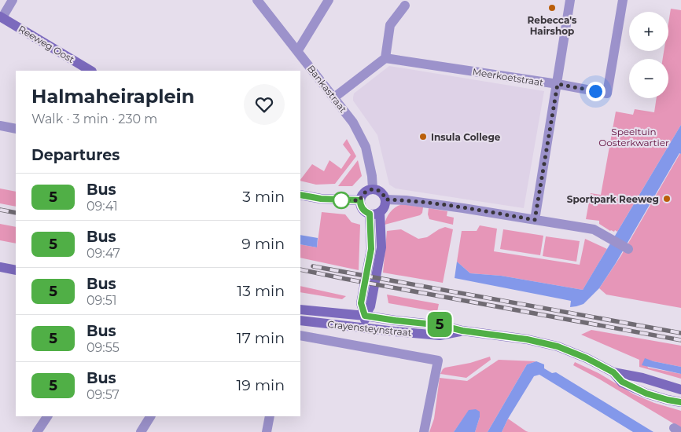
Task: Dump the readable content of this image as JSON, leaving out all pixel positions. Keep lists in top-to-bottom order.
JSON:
{
  "streets": {
    "main road": ["Reeweg Oost", "Crayensteynstraat"],
    "street": ["Meerkoetstraat", "Bankastraat"]
  },
  "parks": ["Speeltuin Oosterkwartier"],
  "places": ["Rebecca's Hairshop", "Insula College", "Sportpark Reeweg"],
  "lines": ["bus line 5"],
  "page": {
    "on_map": "5",
    "map_buttons": ["+", "−"],
    "heading": [
      ["Halmaheiraplein", "Walk · 3 min · 230 m"],
      "Departures"
    ],
    "list": [
      {
        "mark": "5",
        "name": "Bus",
        "note": "09:41",
        "value": "3 min"
      },
      {
        "mark": "5",
        "name": "Bus",
        "note": "09:47",
        "value": "9 min"
      },
      {
        "mark": "5",
        "name": "Bus",
        "note": "09:51",
        "value": "13 min"
      },
      {
        "mark": "5",
        "name": "Bus",
        "note": "09:55",
        "value": "17 min"
      },
      {
        "mark": "5",
        "name": "Bus",
        "note": "09:57",
        "value": "19 min"
      }
    ]
  }
}
